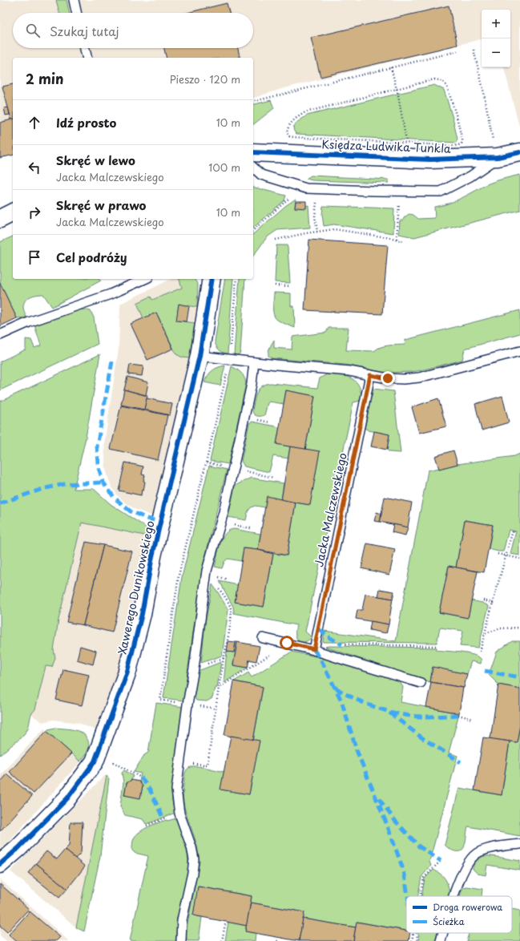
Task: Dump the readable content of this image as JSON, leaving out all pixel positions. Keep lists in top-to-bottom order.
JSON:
{
  "streets": {
    "street": ["Księdza Ludwika Tunkla", "Xawerego Dunikowskiego"],
    "lane": ["Jacka Malczewskiego"]
  },
  "legend": ["Droga rowerowa", "Ścieżka"],
  "page": {
    "map_buttons": ["+", "−"],
    "search": "Szukaj tutaj",
    "heading": ["2 min", "Pieszo · 120 m"],
    "list": [
      ["Idź prosto", "10 m"],
      ["Skręć w lewo", "Jacka Malczewskiego", "100 m"],
      ["Skręć w prawo", "Jacka Malczewskiego", "10 m"],
      "Cel podróży"
    ]
  }
}
